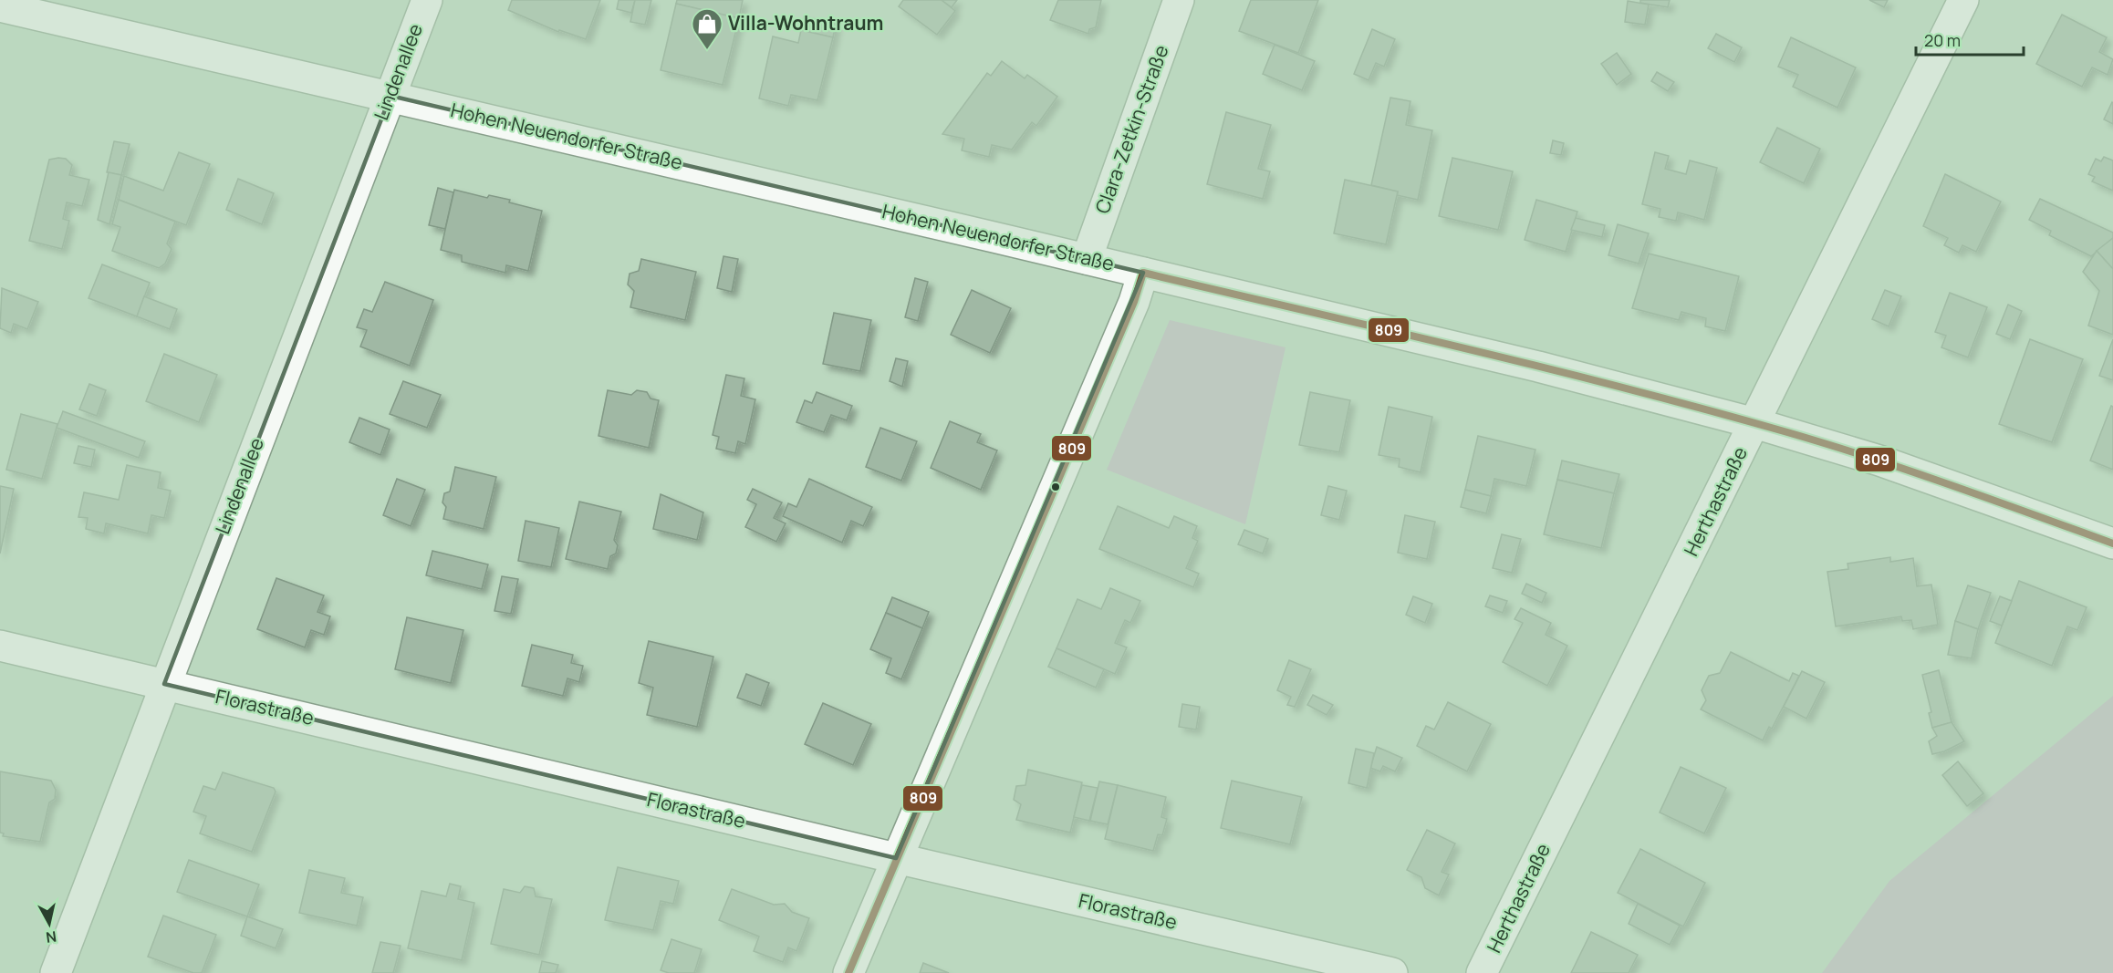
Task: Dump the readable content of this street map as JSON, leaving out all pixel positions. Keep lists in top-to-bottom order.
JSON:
{
  "streets": {
    "street": [
      "Lindenallee",
      "Clara-Zetkin-Straße",
      "Hohen Neuendorfer Straße",
      "Herthastraße",
      "Florastraße"
    ]
  },
  "crossings": [
    ["Lindenallee", "Hohen Neuendorfer Straße"],
    ["Lindenallee", "Florastraße"],
    ["Clara-Zetkin-Straße", "Hohen Neuendorfer Straße"],
    ["Hohen Neuendorfer Straße", "Herthastraße"]
  ],
  "places": {
    "shop": ["Villa-Wohntraum"]
  },
  "lines": ["transit line 809"],
  "scale_bar": "20 m",
  "north": "bottom"
}
